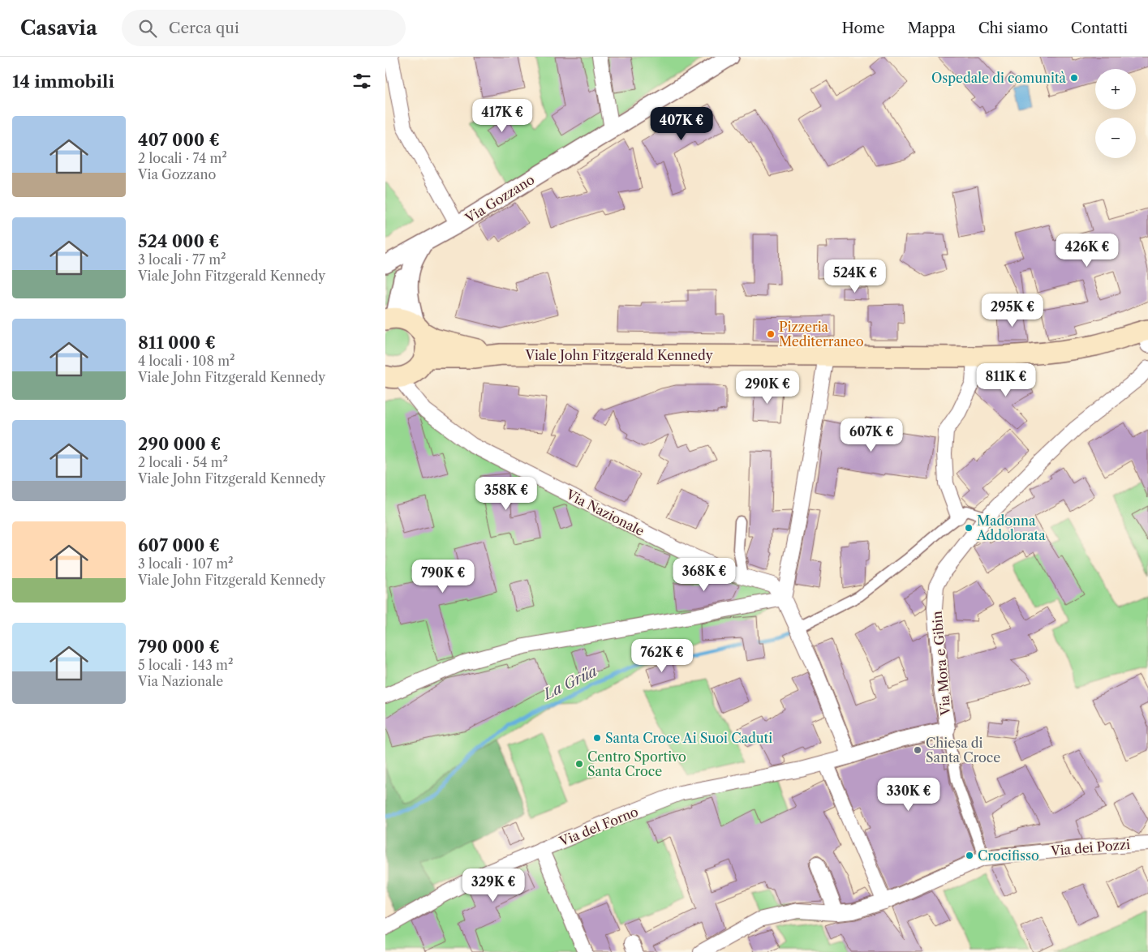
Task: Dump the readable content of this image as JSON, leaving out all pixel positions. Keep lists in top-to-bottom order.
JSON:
{
  "streets": {
    "main road": ["Viale John Fitzgerald Kennedy"],
    "street": [
      "Via Gozzano",
      "Via Nazionale",
      "Via Mora e Gibin",
      "Via del Forno",
      "Via dei Pozzi"
    ]
  },
  "crossings": [
    ["Via Nazionale", "Via del Forno"],
    ["Via Mora e Gibin", "Via del Forno"],
    ["Via Mora e Gibin", "Via dei Pozzi"]
  ],
  "water": ["La Grűa"],
  "places": [
    "Ospedale di comunità",
    "Pizzeria Mediterraneo",
    "Madonna Addolorata",
    "Santa Croce Ai Suoi Caduti",
    "Chiesa di Santa Croce",
    "Centro Sportivo Santa Croce",
    "Crocifisso"
  ],
  "page": {
    "header": "Casavia",
    "search": "Cerca qui",
    "nav": [
      "Home",
      "Mappa",
      "Chi siamo",
      "Contatti"
    ],
    "heading": "14 immobili",
    "map_buttons": ["+", "−"],
    "price": [
      "417K €",
      "407K €",
      "426K €",
      "524K €",
      "295K €",
      "811K €",
      "290K €",
      "607K €",
      "358K €",
      "368K €",
      "790K €",
      "762K €",
      "330K €",
      "329K €"
    ],
    "list": [
      {
        "name": "407 000 €",
        "note": "2 locali · 74 m² · Via Gozzano"
      },
      {
        "name": "524 000 €",
        "note": "3 locali · 77 m² · Viale John Fitzgerald Kennedy"
      },
      {
        "name": "811 000 €",
        "note": "4 locali · 108 m² · Viale John Fitzgerald Kennedy"
      },
      {
        "name": "290 000 €",
        "note": "2 locali · 54 m² · Viale John Fitzgerald Kennedy"
      },
      {
        "name": "607 000 €",
        "note": "3 locali · 107 m² · Viale John Fitzgerald Kennedy"
      },
      {
        "name": "790 000 €",
        "note": "5 locali · 143 m² · Via Nazionale"
      }
    ]
  }
}
